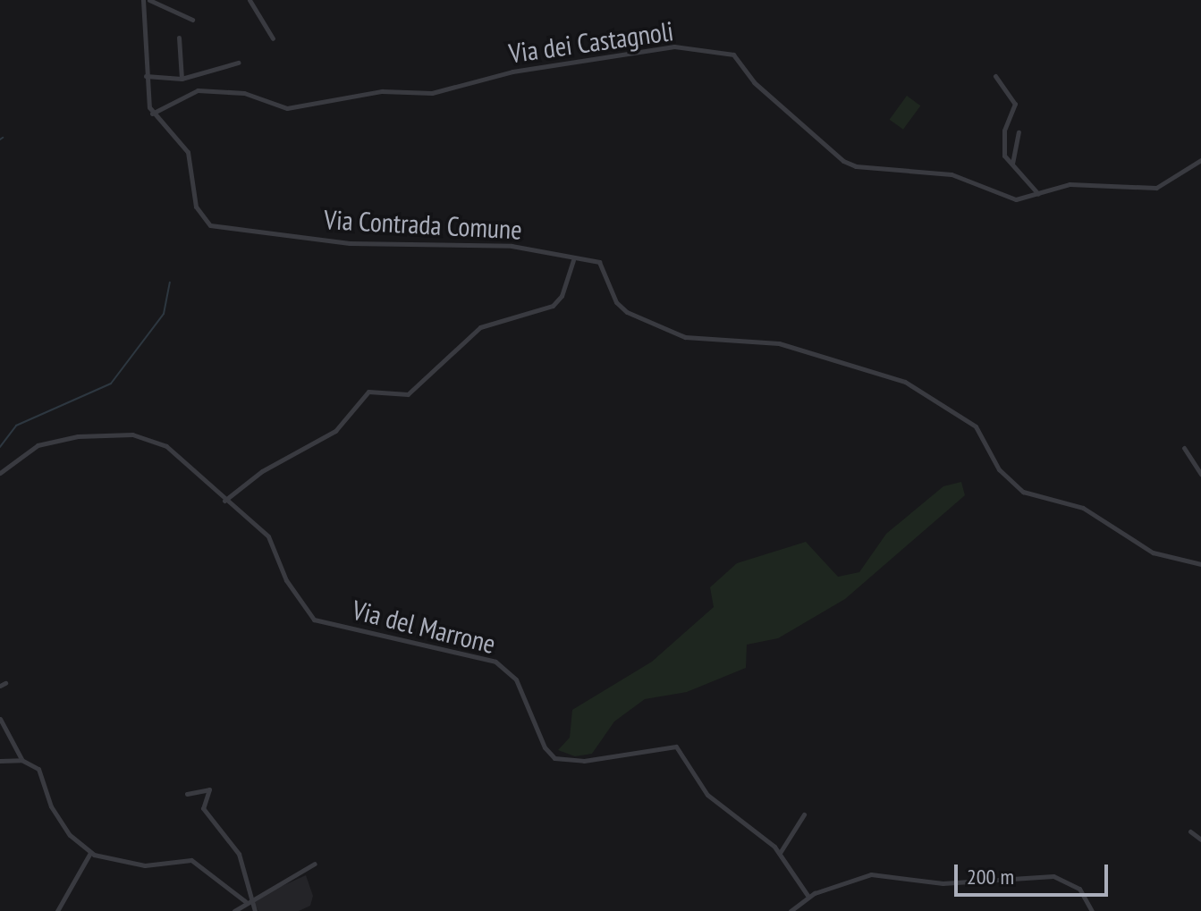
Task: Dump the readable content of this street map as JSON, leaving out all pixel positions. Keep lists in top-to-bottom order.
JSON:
{
  "streets": {
    "street": ["Via dei Castagnoli", "Via Contrada Comune", "Via del Marrone"]
  },
  "crossings": [
    ["Via dei Castagnoli", "Via Contrada Comune"]
  ],
  "scale_bar": "200 m"
}
